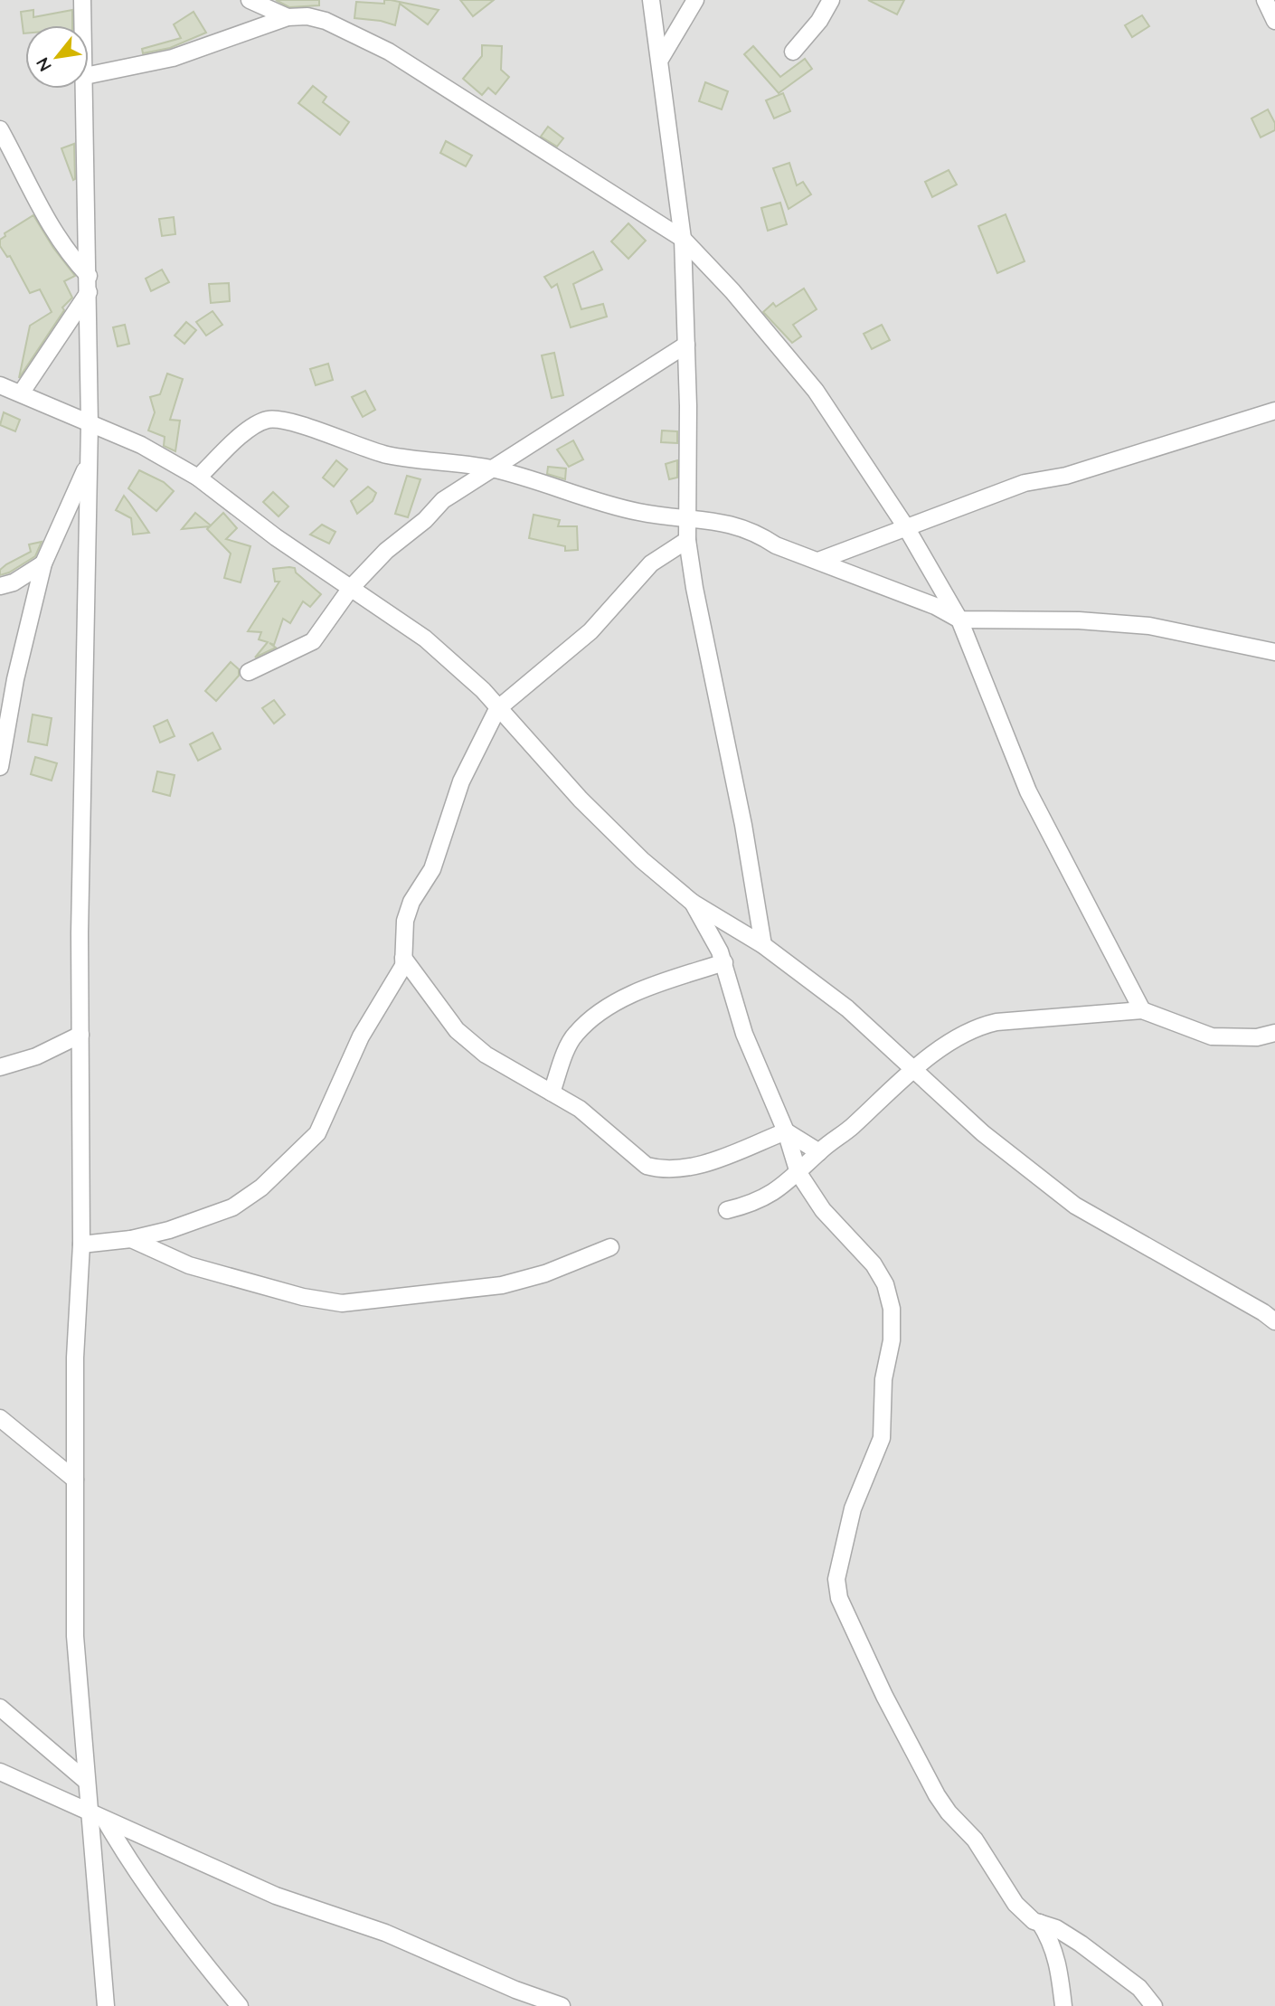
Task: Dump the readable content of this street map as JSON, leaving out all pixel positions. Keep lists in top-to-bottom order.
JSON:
{
  "north": "bottom left"
}
